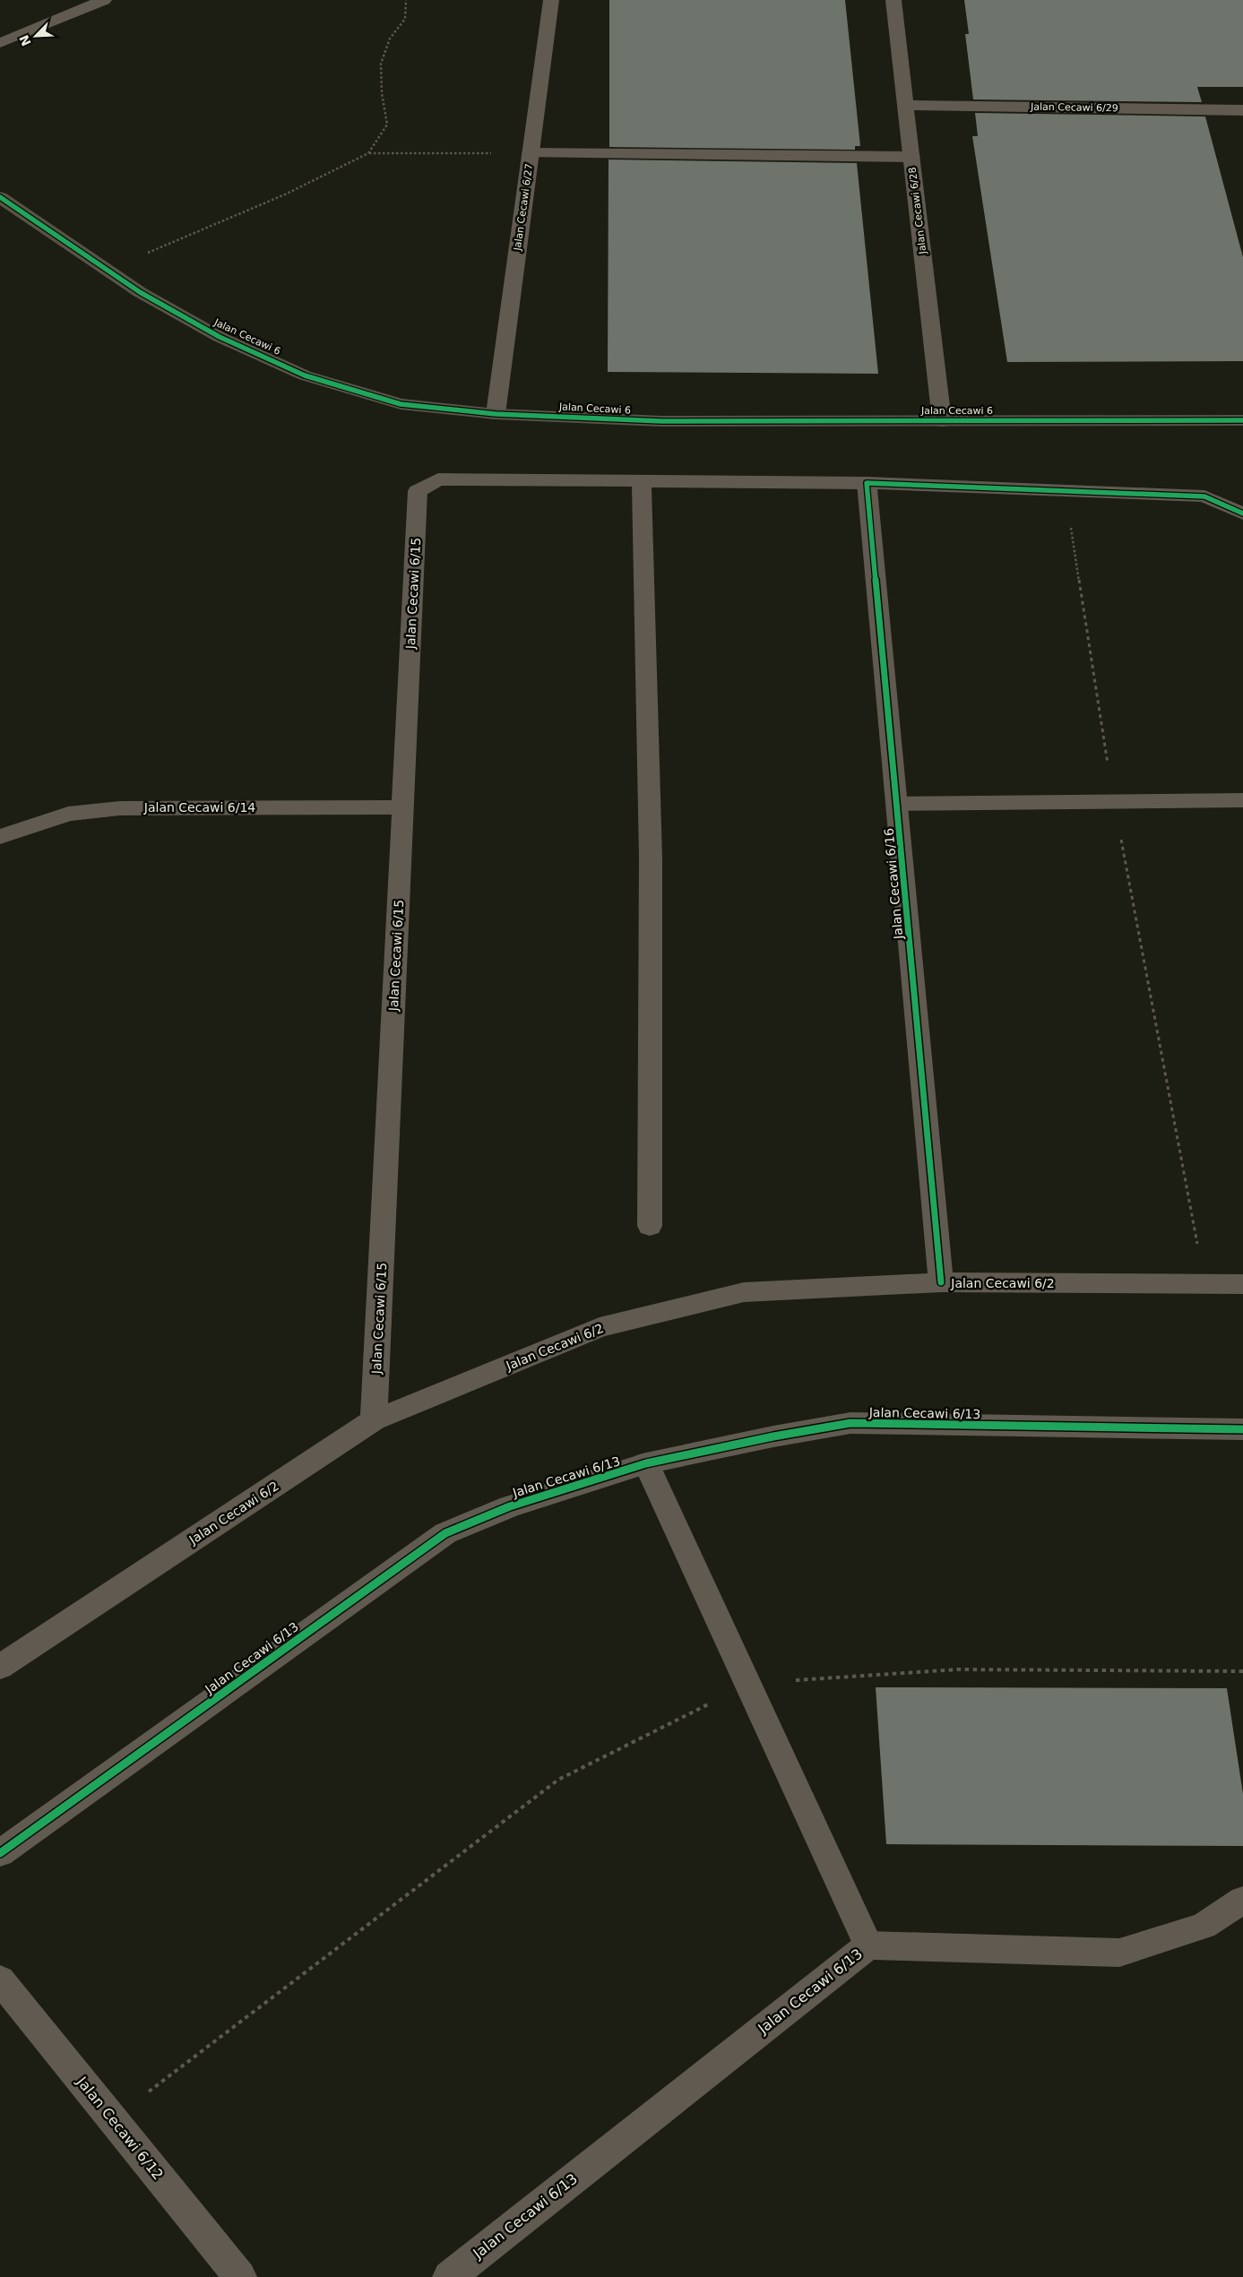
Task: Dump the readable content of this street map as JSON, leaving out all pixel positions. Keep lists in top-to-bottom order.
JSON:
{
  "streets": {
    "street": [
      "Jalan Cecawi 6/29",
      "Jalan Cecawi 6/27",
      "Jalan Cecawi 6/28",
      "Jalan Cecawi 6",
      "Jalan Cecawi 6/15",
      "Jalan Cecawi 6/14",
      "Jalan Cecawi 6/16",
      "Jalan Cecawi 6/2",
      "Jalan Cecawi 6/13",
      "Jalan Cecawi 6/12"
    ]
  },
  "crossings": [
    ["Jalan Cecawi 6/29", "Jalan Cecawi 6/28"],
    ["Jalan Cecawi 6/27", "Jalan Cecawi 6"],
    ["Jalan Cecawi 6/28", "Jalan Cecawi 6"],
    ["Jalan Cecawi 6/15", "Jalan Cecawi 6/14"],
    ["Jalan Cecawi 6/15", "Jalan Cecawi 6/2"],
    ["Jalan Cecawi 6/16", "Jalan Cecawi 6/2"]
  ],
  "north": "bottom left"
}
